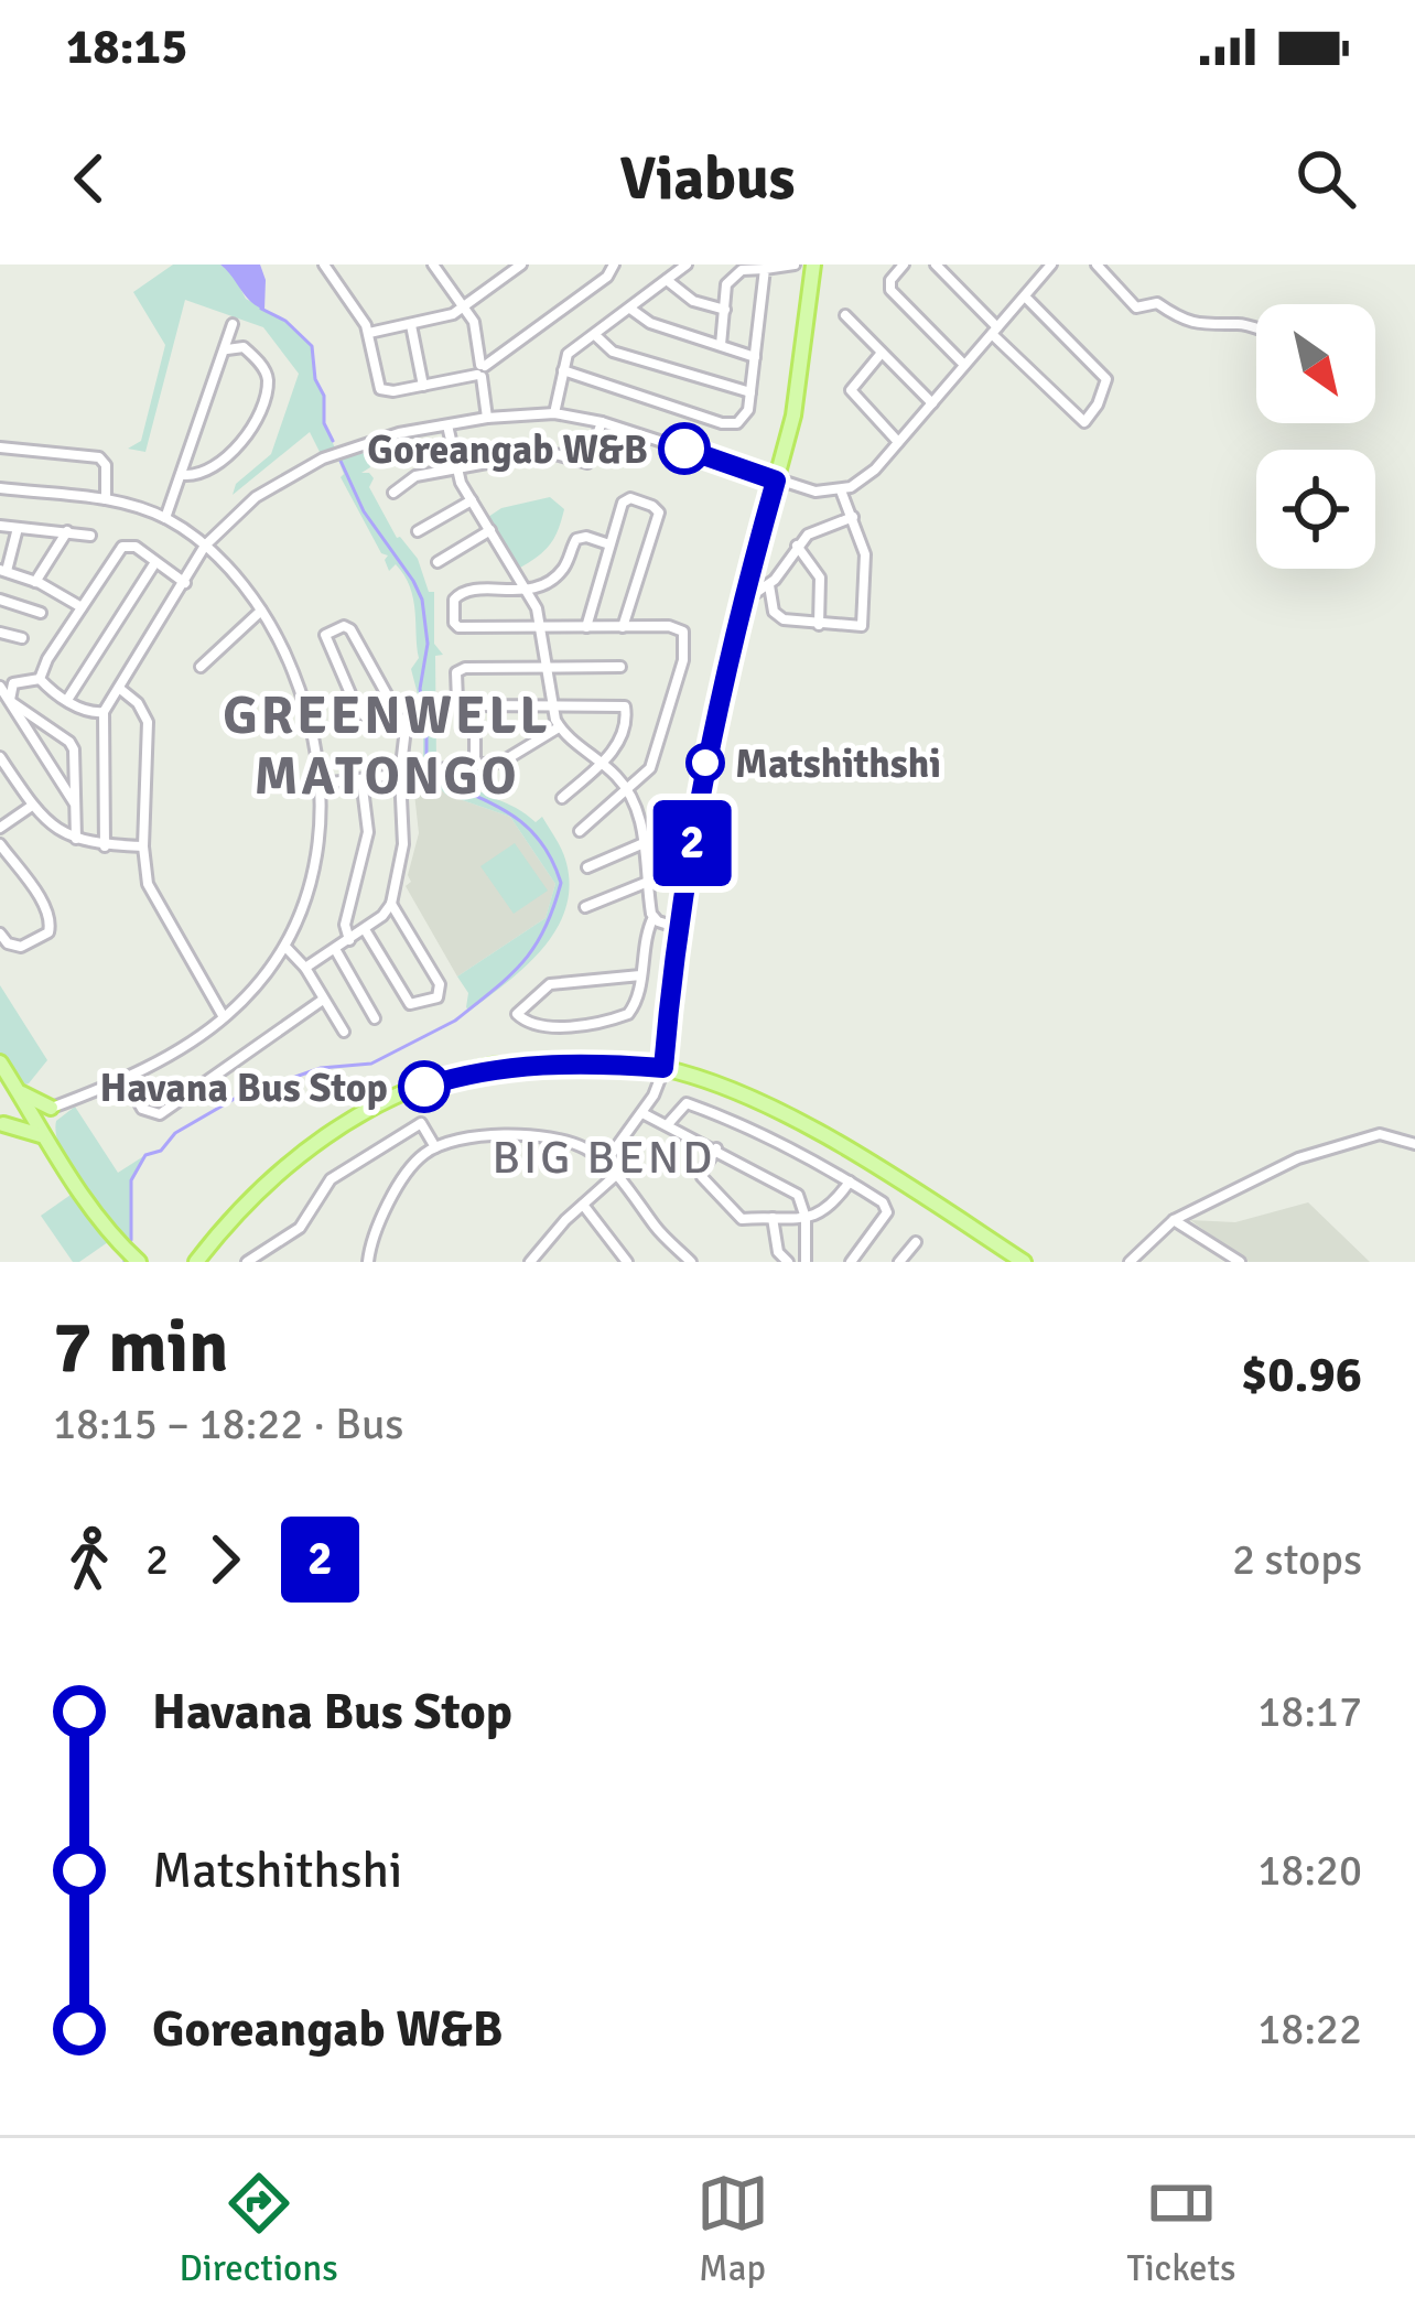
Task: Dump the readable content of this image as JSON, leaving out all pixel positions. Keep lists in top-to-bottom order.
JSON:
{
  "districts": ["GREENWELL MATONGO", "BIG BEND"],
  "places": ["Goreangab W&B", "Matshithshi", "Havana Bus Stop"],
  "lines": ["bus line 2"],
  "north": "bottom right",
  "page": {
    "status": "18:15",
    "header": "Viabus",
    "on_map": "2",
    "heading": ["7 min", "18:15 – 18:22 · Bus", "$0.96"],
    "legs": ["2", "2", "2 stops"],
    "list": [
      {
        "name": "Havana Bus Stop",
        "value": "18:17"
      },
      {
        "name": "Matshithshi",
        "value": "18:20"
      },
      {
        "name": "Goreangab W&B",
        "value": "18:22"
      }
    ],
    "tabs": ["Directions", "Map", "Tickets"]
  }
}
